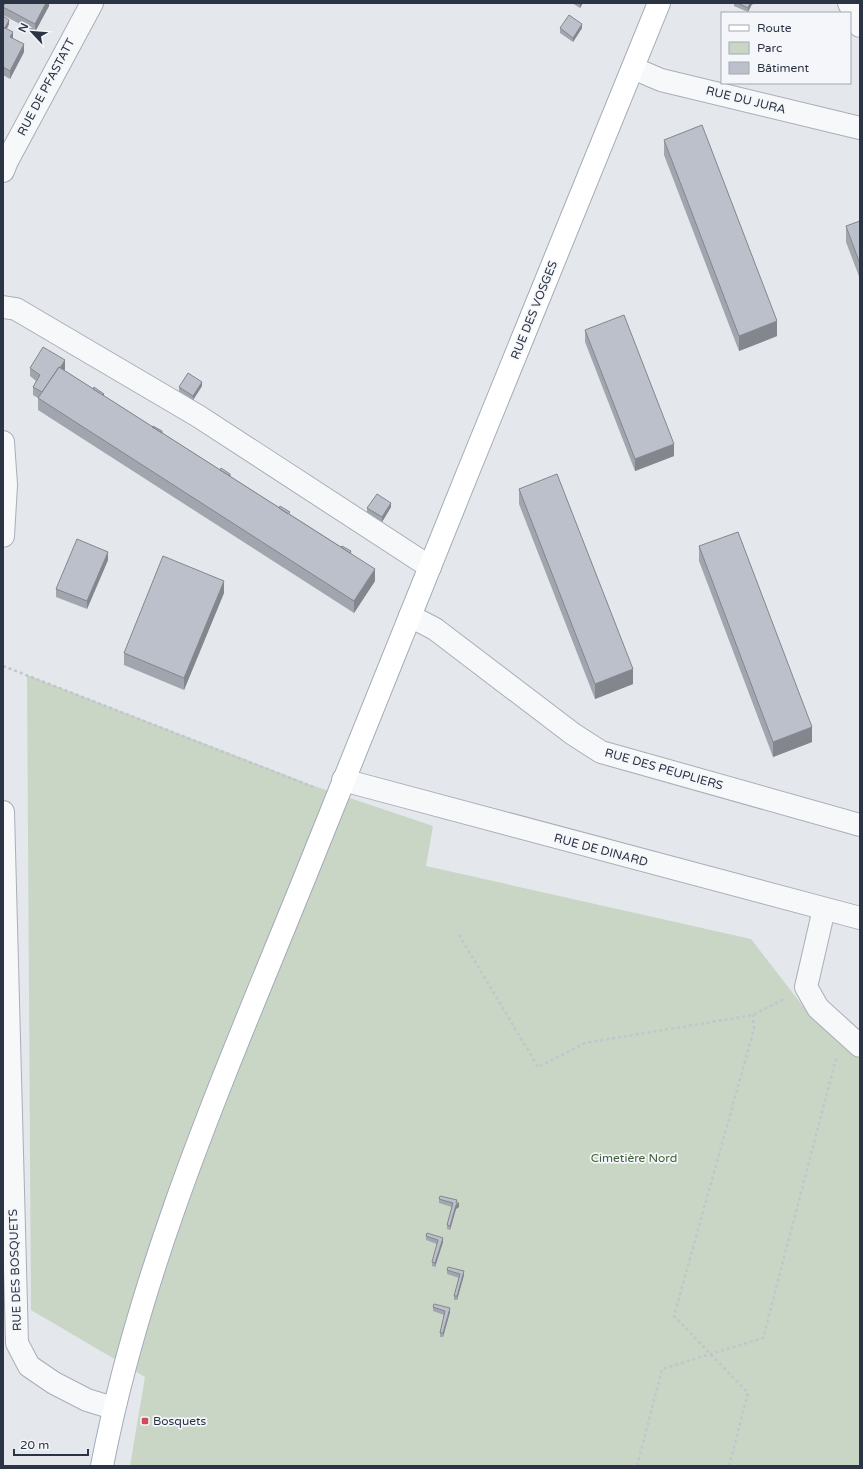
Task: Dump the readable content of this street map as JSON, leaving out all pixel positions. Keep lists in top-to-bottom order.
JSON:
{
  "streets": {
    "main road": ["RUE DES VOSGES"],
    "street": [
      "RUE DE PFASTATT",
      "RUE DU JURA",
      "RUE DES PEUPLIERS",
      "RUE DE DINARD",
      "RUE DES BOSQUETS"
    ]
  },
  "crossings": [
    ["RUE DU JURA", "RUE DES VOSGES"],
    ["RUE DES VOSGES", "RUE DES PEUPLIERS"],
    ["RUE DES VOSGES", "RUE DE DINARD"],
    ["RUE DES VOSGES", "RUE DES BOSQUETS"]
  ],
  "parks": ["Cimetière Nord"],
  "places": {
    "transit": ["Bosquets"]
  },
  "legend": ["Route", "Parc", "Bâtiment"],
  "scale_bar": "20 m",
  "north": "top left"
}
